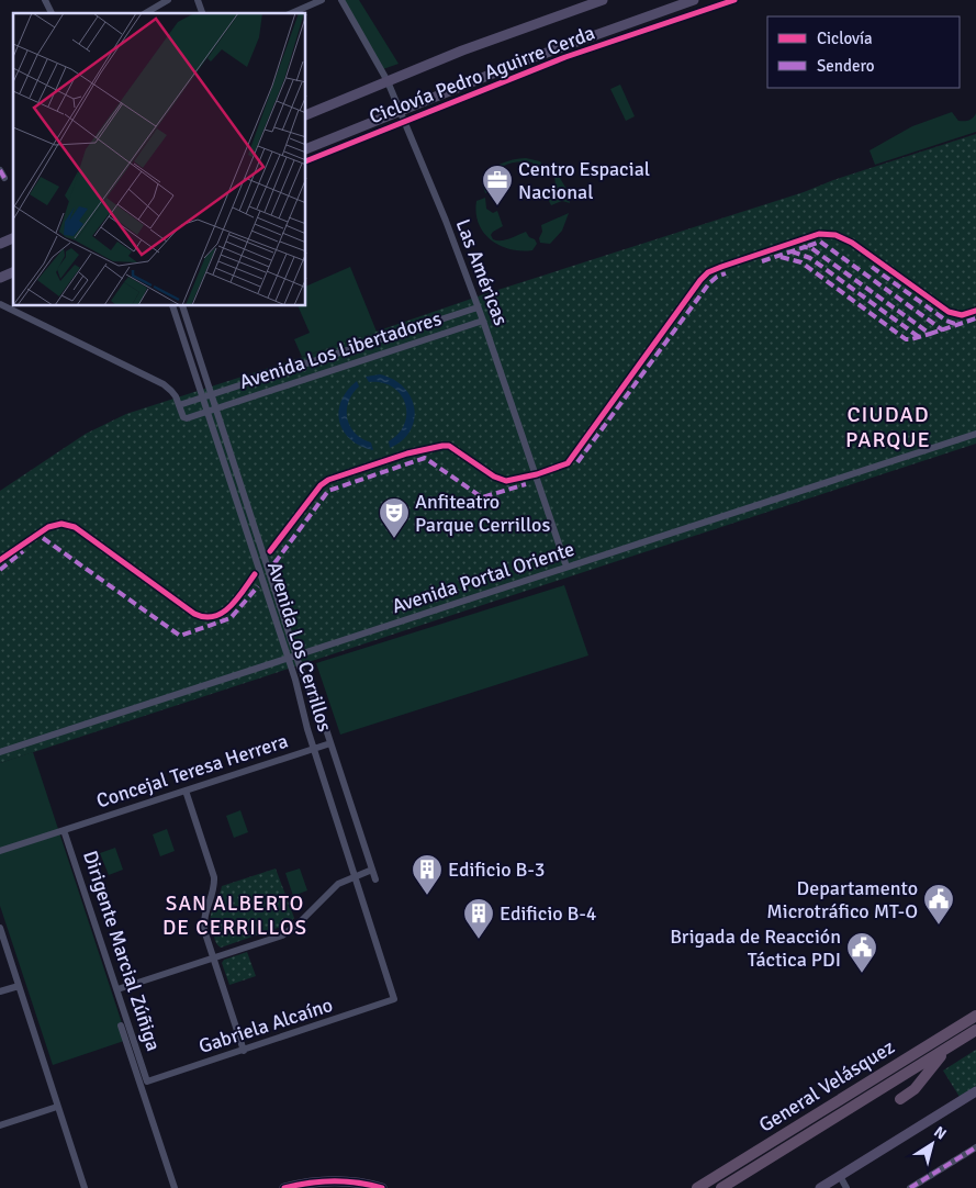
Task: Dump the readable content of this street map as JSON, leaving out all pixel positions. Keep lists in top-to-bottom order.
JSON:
{
  "streets": {
    "highway": ["General Velásquez"],
    "street": [
      "Las Américas",
      "Avenida Los Libertadores",
      "Avenida Portal Oriente",
      "Avenida Los Cerrillos",
      "Concejal Teresa Herrera",
      "Dirigente Marcial Zúñiga",
      "Gabriela Alcaíno"
    ],
    "cycle path": ["Ciclovía Pedro Aguirre Cerda"]
  },
  "crossings": [
    ["Las Américas", "Avenida Los Libertadores"],
    ["Las Américas", "Avenida Portal Oriente"],
    ["Avenida Los Libertadores", "Avenida Los Cerrillos"],
    ["Avenida Portal Oriente", "Avenida Los Cerrillos"],
    ["Avenida Los Cerrillos", "Concejal Teresa Herrera"],
    ["Avenida Los Cerrillos", "Gabriela Alcaíno"],
    ["Concejal Teresa Herrera", "Dirigente Marcial Zúñiga"],
    ["Dirigente Marcial Zúñiga", "Gabriela Alcaíno"]
  ],
  "districts": ["CIUDAD PARQUE", "SAN ALBERTO DE CERRILLOS"],
  "places": {
    "office": ["Centro Espacial Nacional"],
    "theatre": ["Anfiteatro Parque Cerrillos"],
    "building": ["Edificio B-3", "Edificio B-4"],
    "public building": ["Departamento Microtráfico MT-O", "Brigada de Reacción Táctica PDI"]
  },
  "legend": ["Ciclovía", "Sendero"],
  "north": "top right"
}
